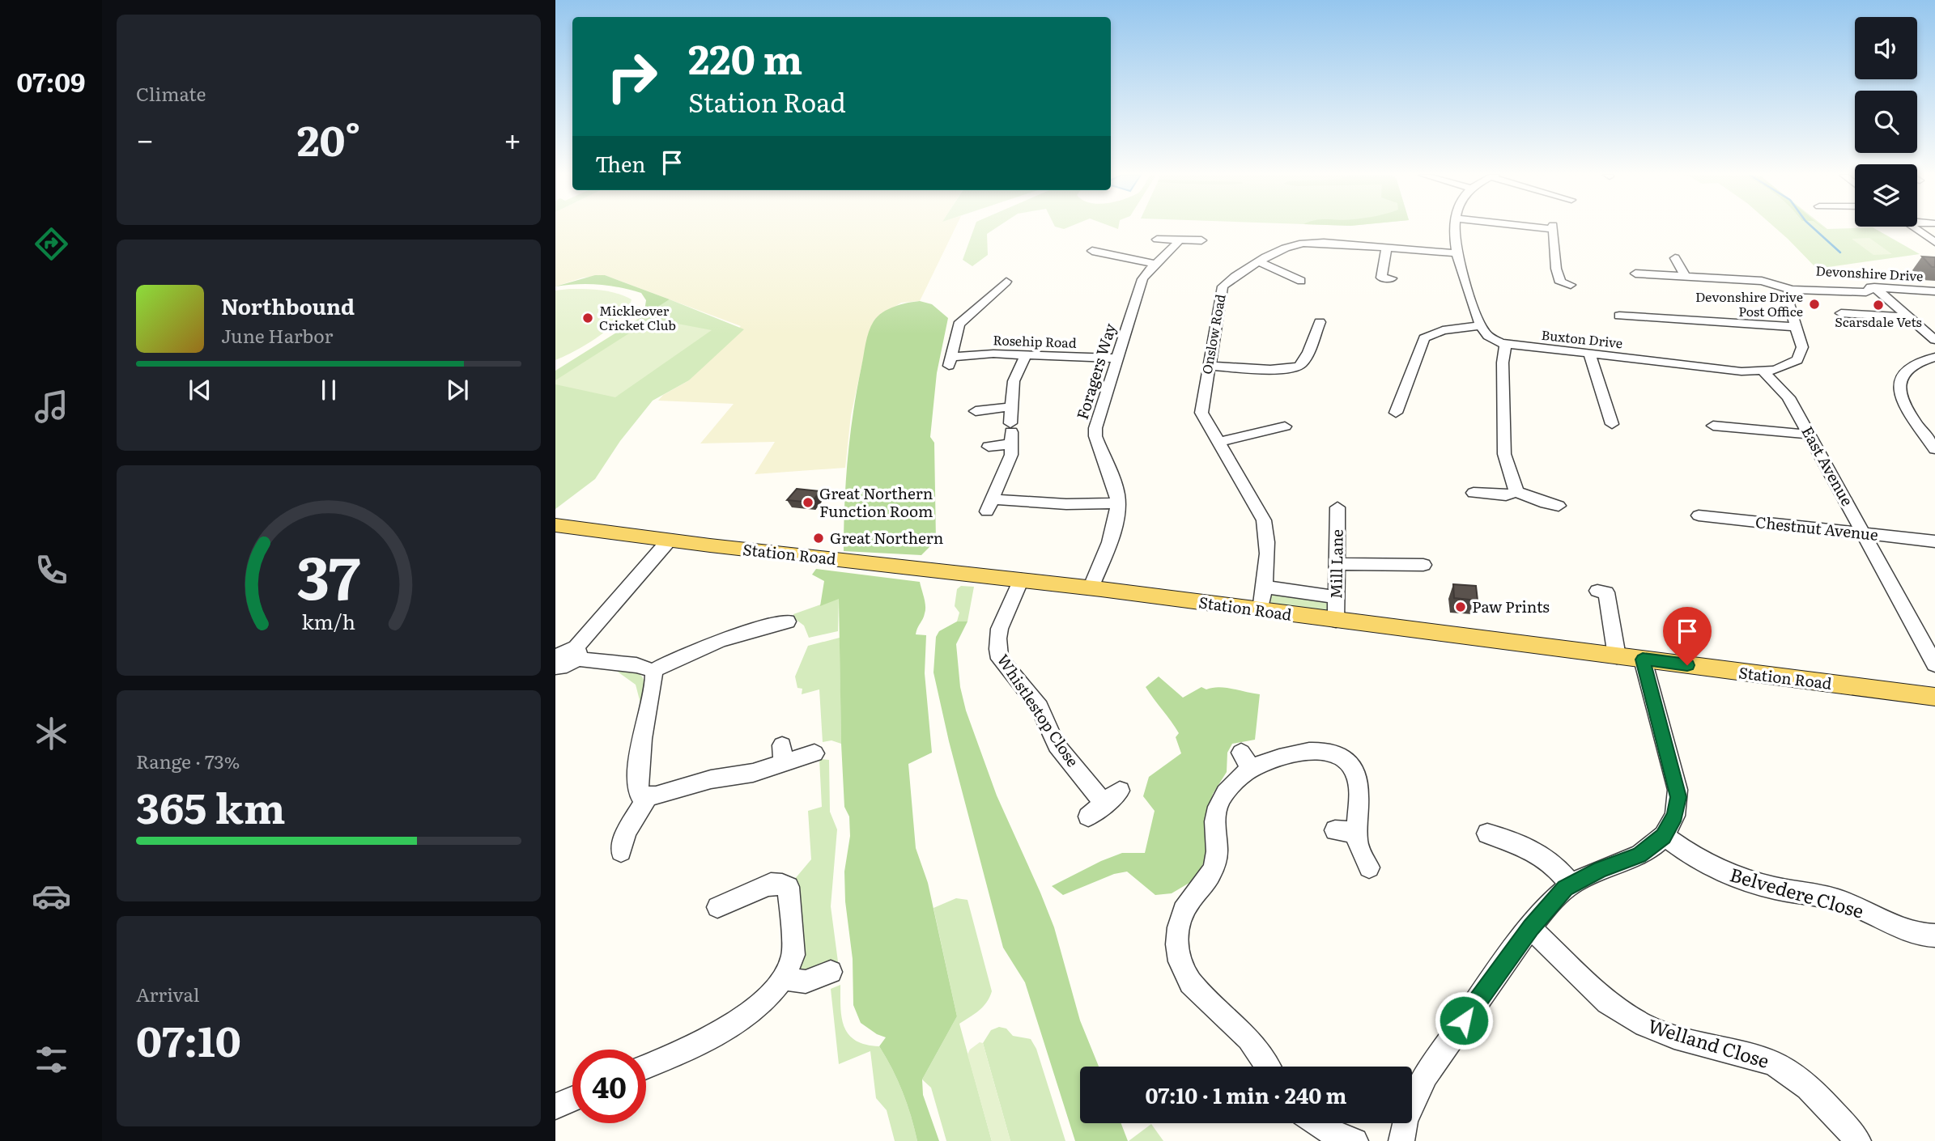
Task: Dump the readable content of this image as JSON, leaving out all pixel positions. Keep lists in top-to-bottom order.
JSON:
{
  "streets": {
    "main road": ["Station Road"],
    "street": [
      "Devonshire Drive",
      "Onslow Road",
      "Buxton Drive",
      "Rosehip Road",
      "Foragers Way",
      "East Avenue",
      "Chestnut Avenue",
      "Mill Lane",
      "Whistlestop Close",
      "Belvedere Close",
      "Welland Close"
    ]
  },
  "crossings": [
    ["Onslow Road", "Station Road"],
    ["Buxton Drive", "East Avenue"],
    ["Rosehip Road", "Foragers Way"],
    ["Foragers Way", "Station Road"],
    ["East Avenue", "Chestnut Avenue"],
    ["Station Road", "Mill Lane"],
    ["Station Road", "Whistlestop Close"]
  ],
  "places": [
    "Devonshire Drive Post Office",
    "Scarsdale Vets",
    "Mickleover Cricket Club",
    "Great Northern Function Room",
    "Great Northern",
    "Paw Prints"
  ],
  "page": {
    "tabs": "07:09",
    "tile": [
      "Climate",
      ["Range · 73%", "365 km"],
      ["Arrival", "07:10"]
    ],
    "turn": ["220 m", "Station Road"],
    "heat": ["−", "20°", "+"],
    "then": "Then",
    "song": ["Northbound", "June Harbor"],
    "limit": "40",
    "trip": "07:10 · 1 min · 240 m",
    "gauge": ["37", "km/h"]
  }
}
